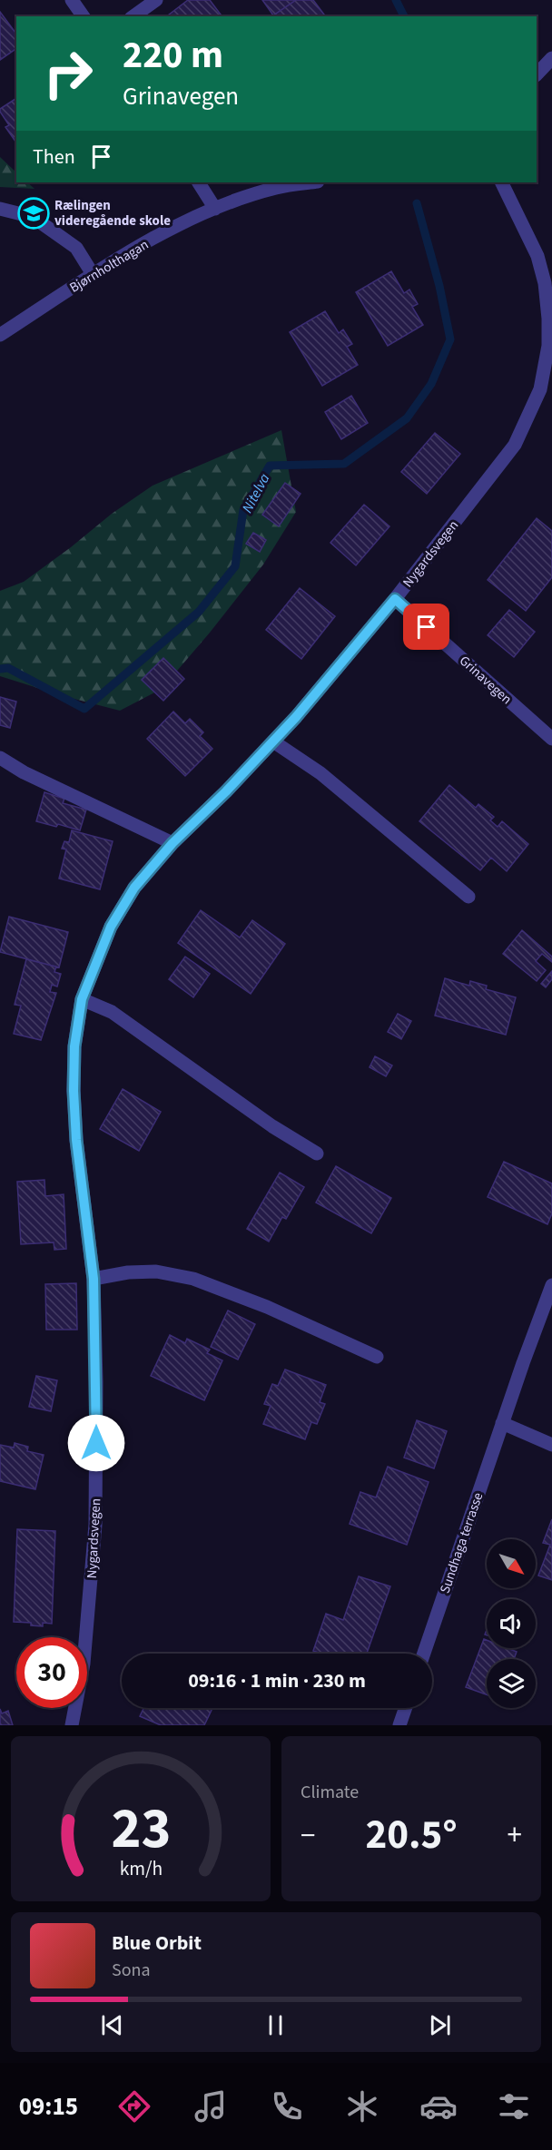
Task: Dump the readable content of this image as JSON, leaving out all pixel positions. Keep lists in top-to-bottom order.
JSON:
{
  "streets": {
    "street": [
      "Bjørnholthagan",
      "Nygardsvegen",
      "Grinavegen",
      "Sundhaga terrasse"
    ]
  },
  "crossings": [
    ["Nygardsvegen", "Grinavegen"]
  ],
  "water": ["Nitelva"],
  "places": {
    "school or university": ["Rælingen videregående skole"]
  },
  "north": "bottom right",
  "page": {
    "turn": ["220 m", "Grinavegen"],
    "then": "Then",
    "limit": "30",
    "trip": "09:16 · 1 min · 230 m",
    "tile": "Climate",
    "heat": ["−", "20.5°", "+"],
    "song": ["Blue Orbit", "Sona"],
    "tabs": "09:15",
    "gauge": ["23", "km/h"]
  }
}
